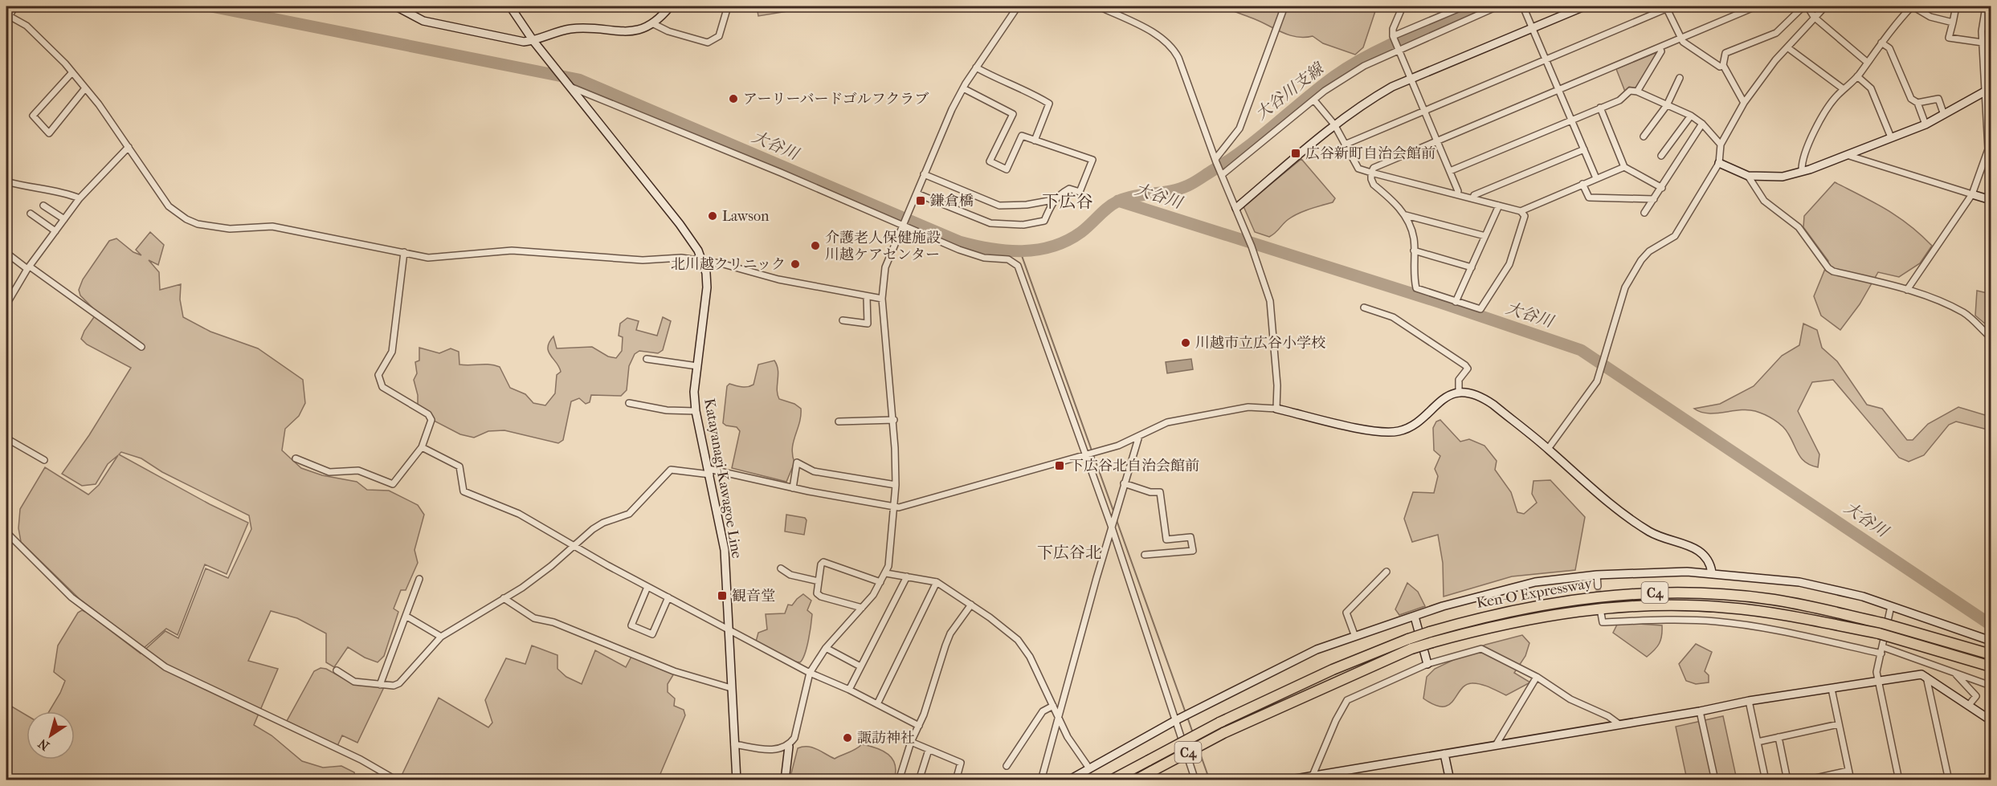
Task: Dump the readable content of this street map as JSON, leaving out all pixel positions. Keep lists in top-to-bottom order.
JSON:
{
  "streets": {
    "highway": ["C4", "Ken-O Expressway"],
    "street": ["Katayanagi-Kawagoe Line"]
  },
  "districts": ["下広谷", "下広谷北"],
  "water": ["大谷川支線", "大谷川"],
  "places": {
    "other": [
      "アーリーバードゴルフクラブ",
      "Lawson",
      "介護老人保健施設 川越ケアセンター",
      "北川越クリニック",
      "川越市立広谷小学校",
      "諏訪神社"
    ],
    "transit": [
      "広谷新町自治会館前",
      "鎌倉橋",
      "下広谷北自治会館前",
      "観音堂"
    ]
  },
  "north": "bottom left"
}
